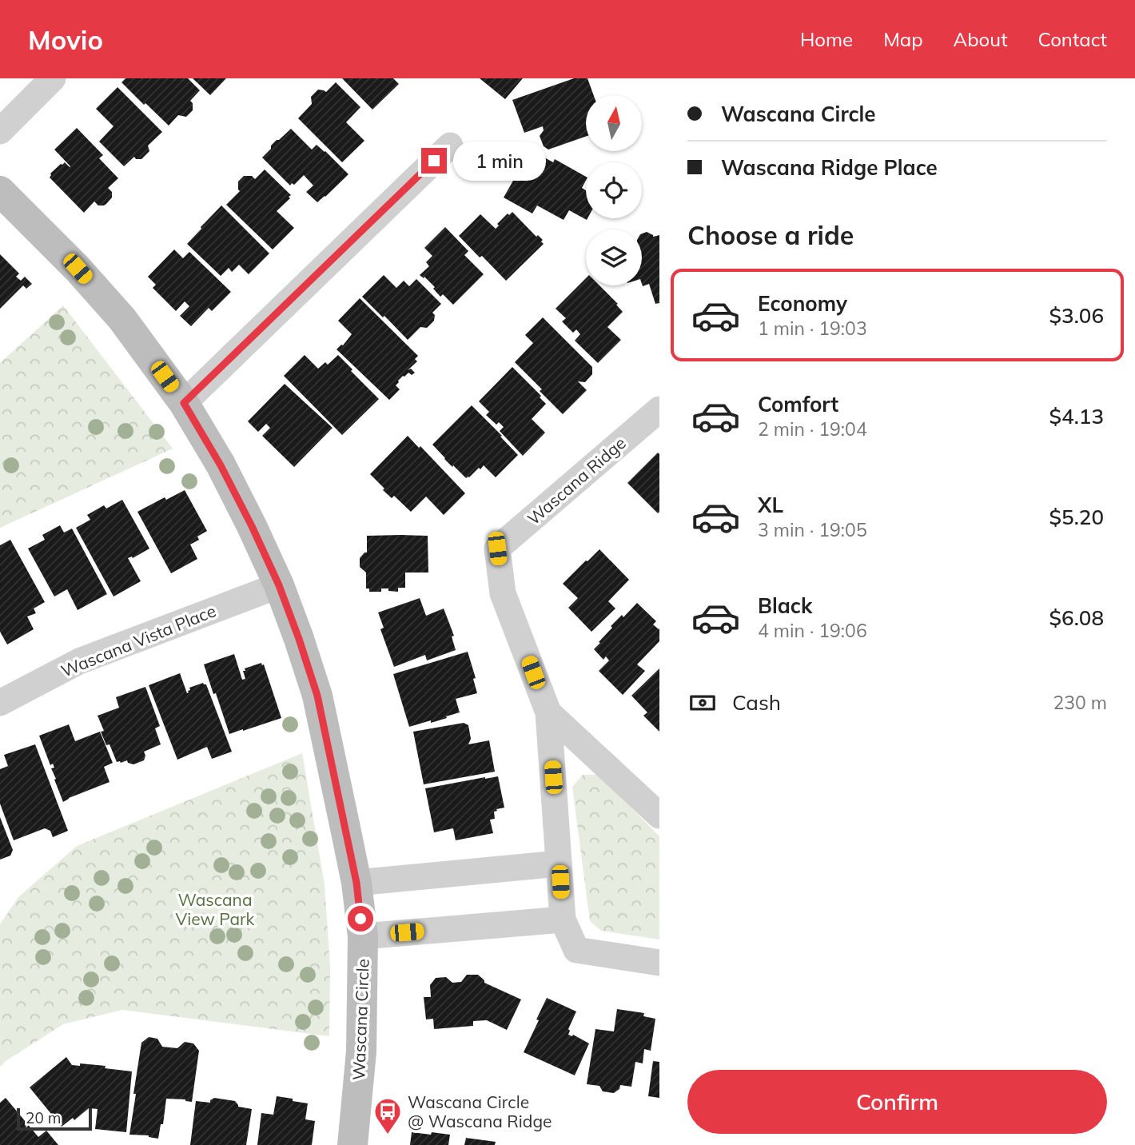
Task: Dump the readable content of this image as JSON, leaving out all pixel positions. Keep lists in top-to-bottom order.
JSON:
{
  "streets": {
    "street": ["Wascana Ridge", "Wascana Vista Place", "Wascana Circle"]
  },
  "crossings": [
    ["Wascana Vista Place", "Wascana Circle"]
  ],
  "parks": ["Wascana View Park"],
  "places": {
    "bus stop": ["Wascana Circle @ Wascana Ridge"]
  },
  "scale_bar": "20 m",
  "north": "top",
  "page": {
    "header": "Movio",
    "nav": [
      "Home",
      "Map",
      "About",
      "Contact"
    ],
    "banner": ["Wascana Circle", "Wascana Ridge Place"],
    "bubble": "1 min",
    "heading": "Choose a ride",
    "list": [
      {
        "name": "Economy",
        "note": "1 min · 19:03",
        "value": "$3.06"
      },
      {
        "name": "Comfort",
        "note": "2 min · 19:04",
        "value": "$4.13"
      },
      {
        "name": "XL",
        "note": "3 min · 19:05",
        "value": "$5.20"
      },
      {
        "name": "Black",
        "note": "4 min · 19:06",
        "value": "$6.08"
      }
    ],
    "pay": ["Cash", "230 m"],
    "buttons": "Confirm",
    "scale": "20 m"
  }
}
